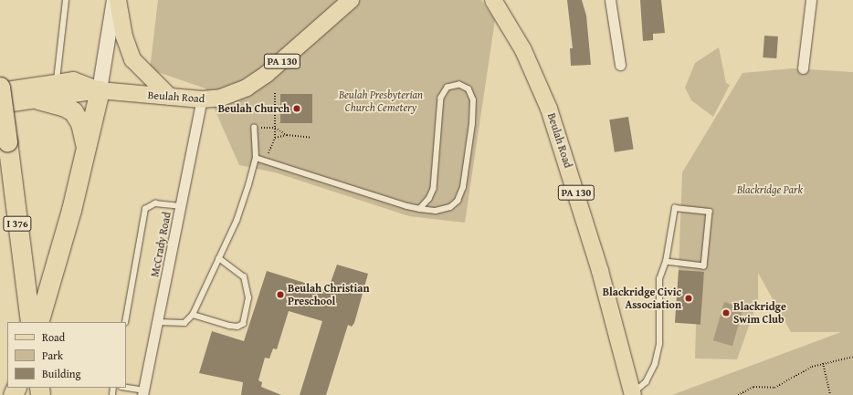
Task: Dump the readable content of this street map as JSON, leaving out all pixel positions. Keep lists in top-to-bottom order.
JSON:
{
  "streets": {
    "highway": ["I 376"],
    "main road": ["PA 130", "Beulah Road"],
    "street": ["McCrady Road"]
  },
  "crossings": [
    ["Beulah Road", "McCrady Road"]
  ],
  "parks": ["Beulah Presbyterian Church Cemetery", "Blackridge Park"],
  "places": [
    "Beulah Church",
    "Beulah Christian Preschool",
    "Blackridge Civic Association",
    "Blackridge Swim Club"
  ],
  "legend": ["Road", "Park", "Building"]
}
